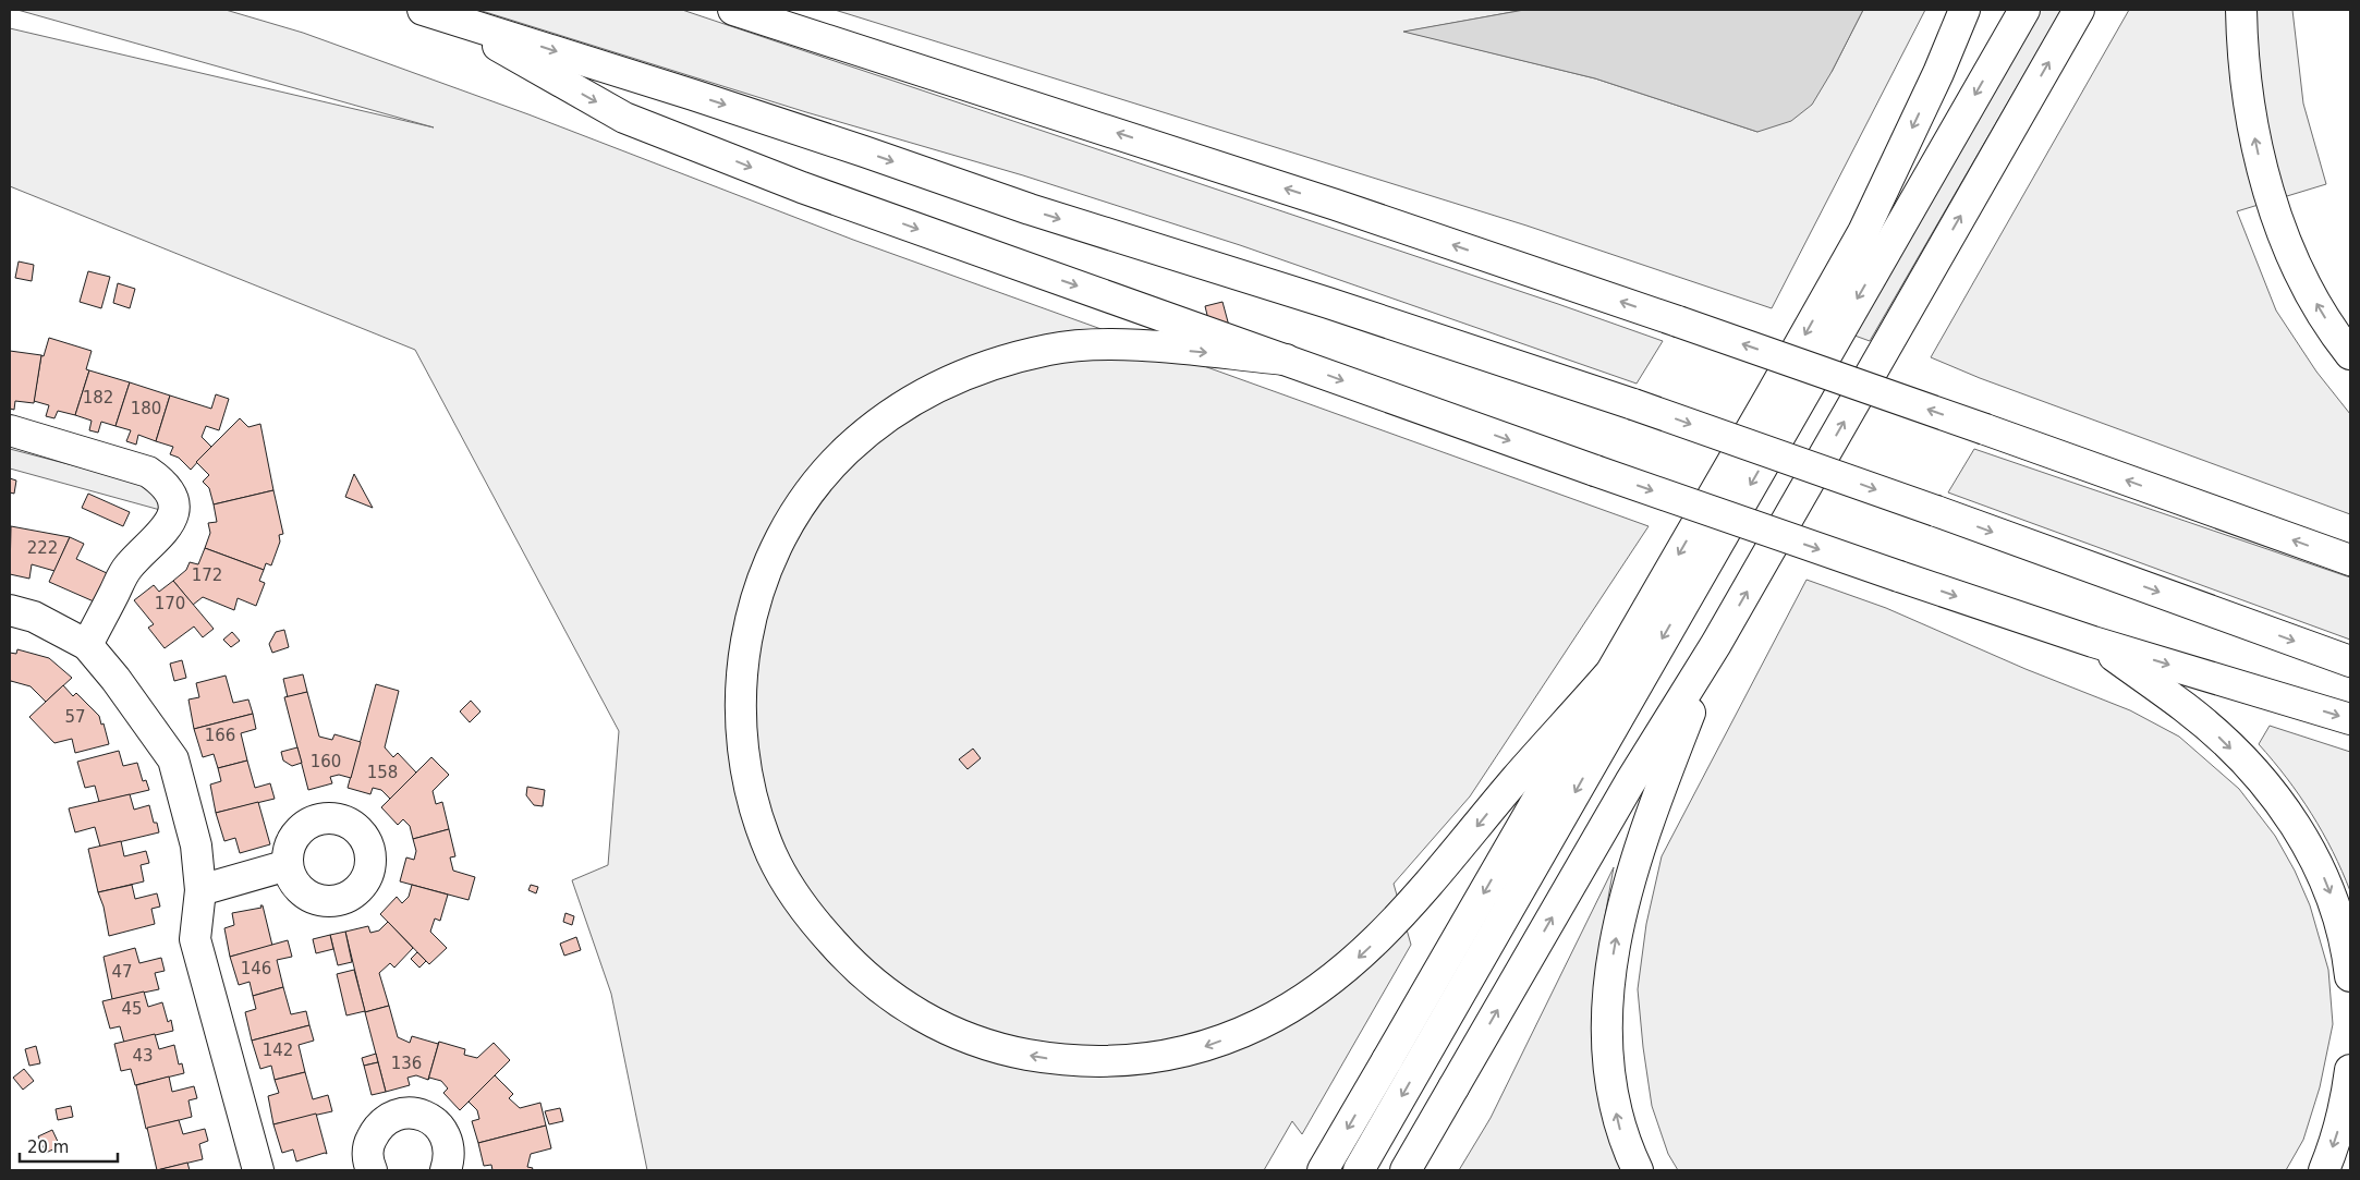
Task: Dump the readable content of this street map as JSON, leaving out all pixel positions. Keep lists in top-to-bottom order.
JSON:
{
  "house_numbers": [
    "182",
    "180",
    "222",
    "172",
    "170",
    "57",
    "166",
    "160",
    "158",
    "146",
    "47",
    "45",
    "142",
    "43",
    "136"
  ],
  "scale_bar": "20 m"
}
